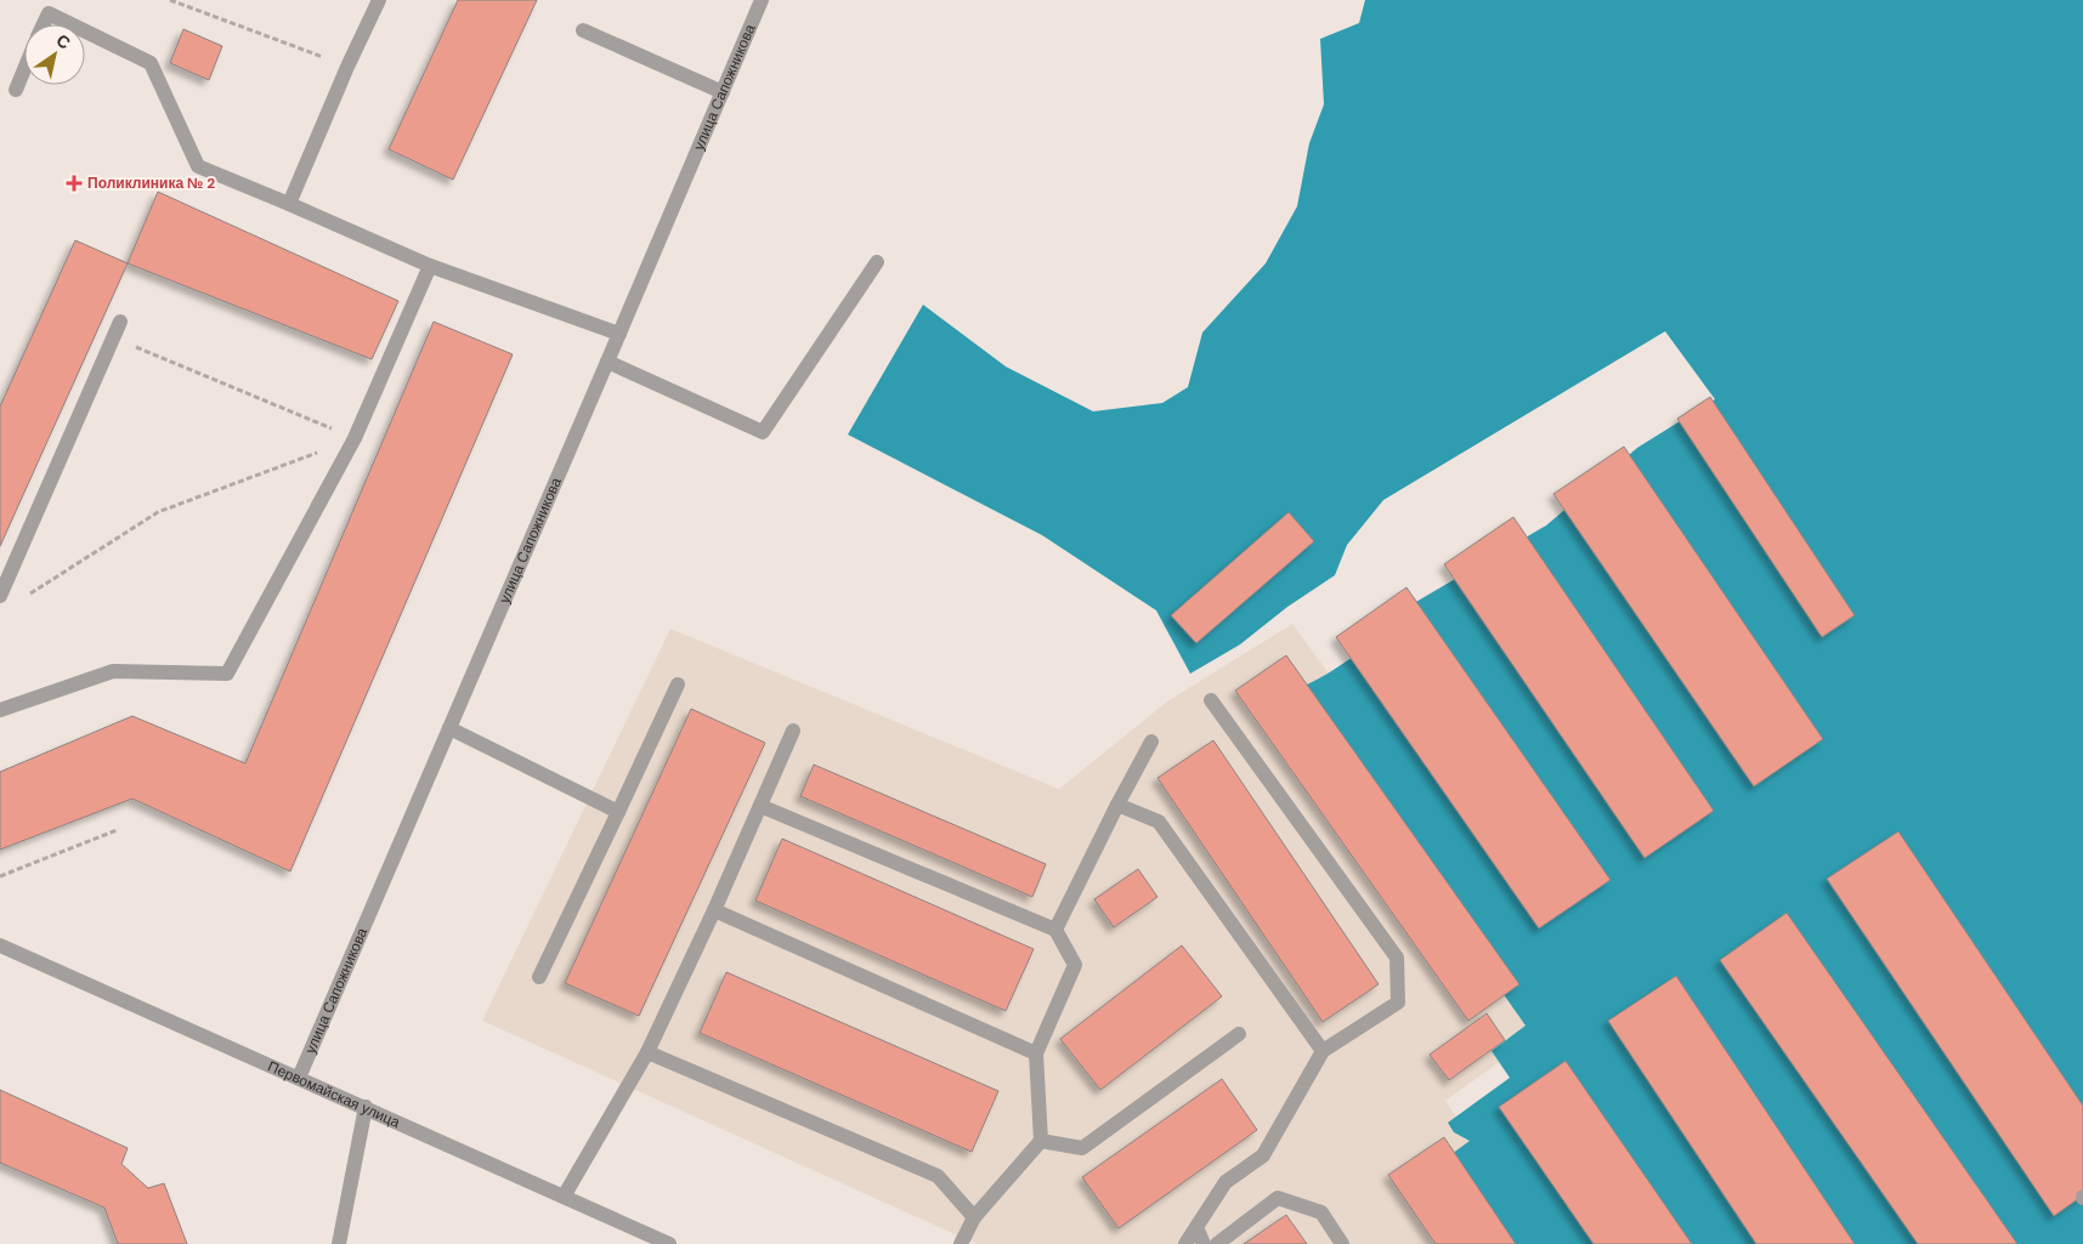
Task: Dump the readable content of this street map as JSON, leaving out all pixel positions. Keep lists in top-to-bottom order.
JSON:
{
  "streets": {
    "street": ["улица Сапожникова", "Первомайская улица"]
  },
  "crossings": [
    ["улица Сапожникова", "Первомайская улица"]
  ],
  "places": {
    "health": ["Поликлиника № 2"]
  },
  "north": "top right"
}
